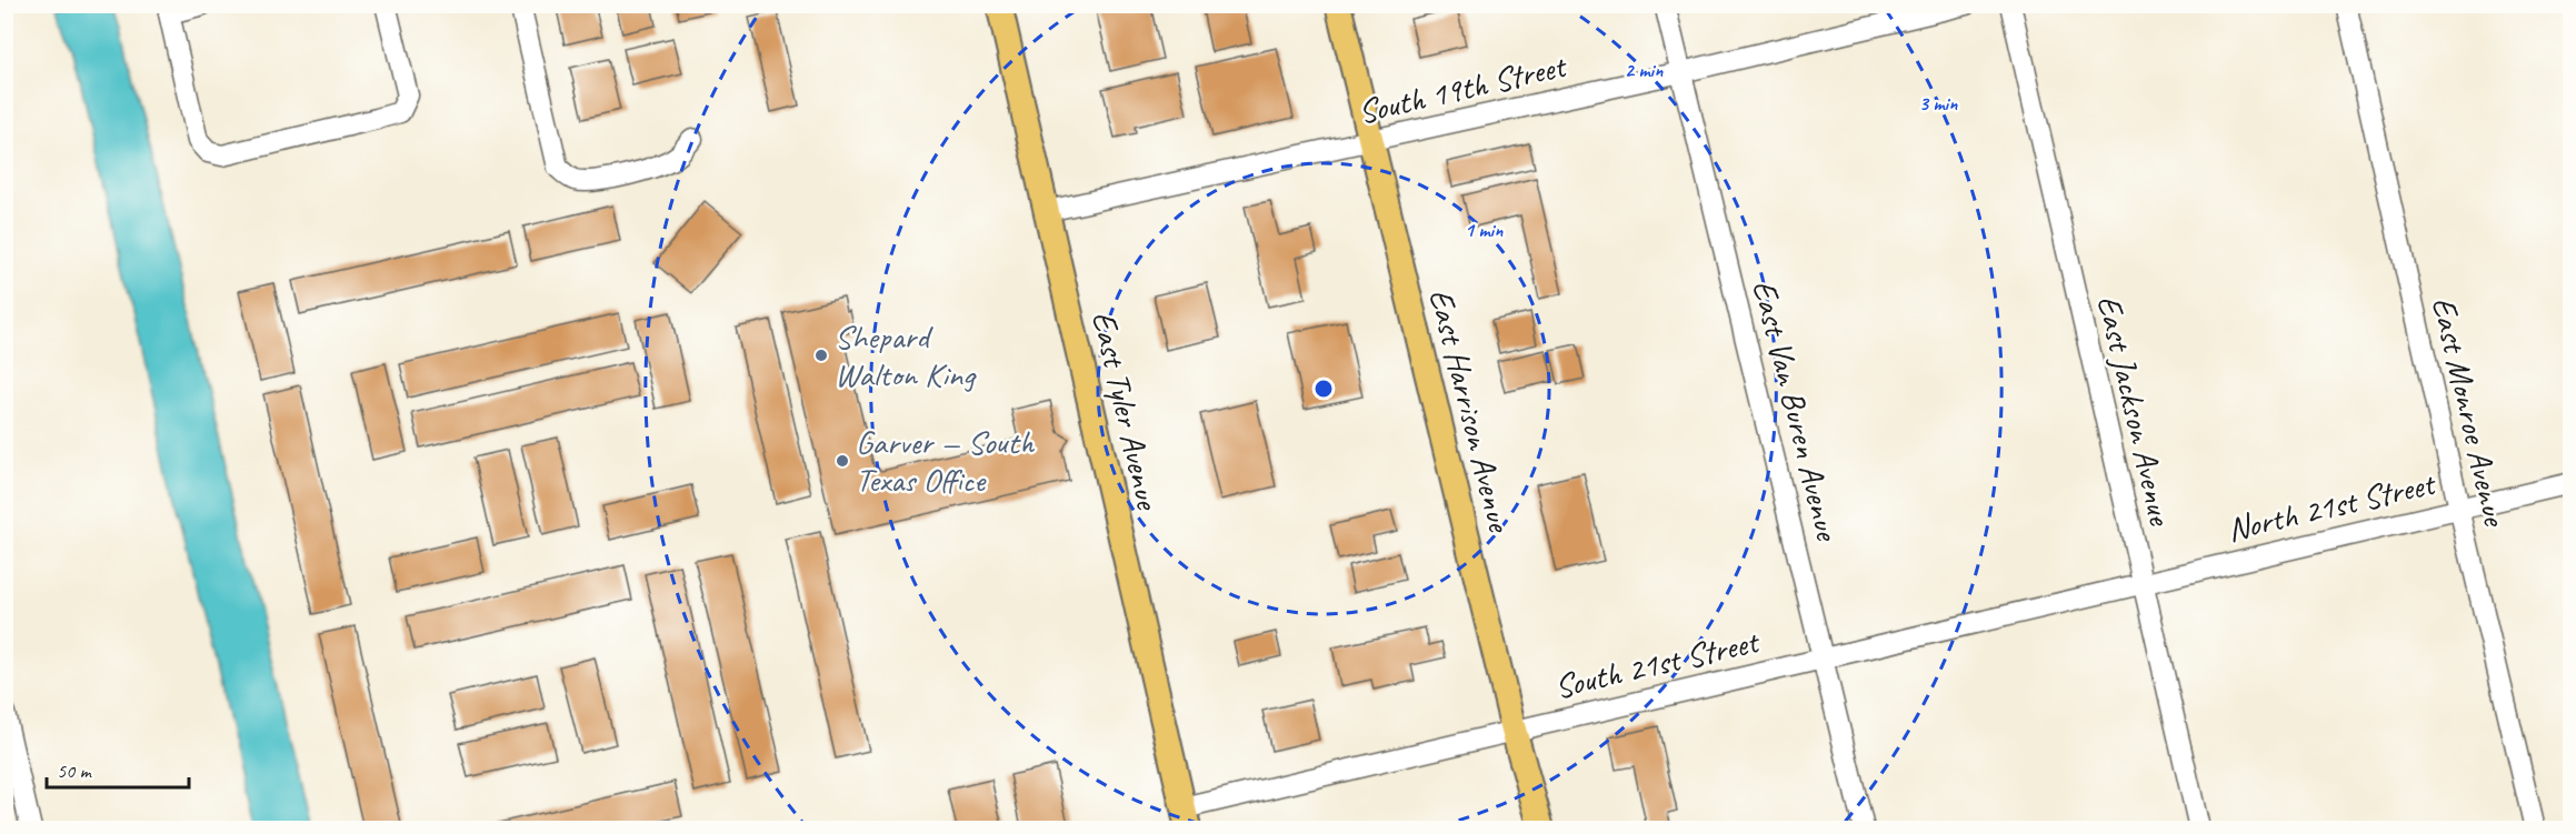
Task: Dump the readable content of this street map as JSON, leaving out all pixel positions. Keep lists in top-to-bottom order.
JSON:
{
  "streets": {
    "main road": ["East Tyler Avenue", "East Harrison Avenue"],
    "street": [
      "South 19th Street",
      "East Van Buren Avenue",
      "East Jackson Avenue",
      "East Monroe Avenue",
      "North 21st Street",
      "South 21st Street"
    ]
  },
  "crossings": [
    ["South 19th Street", "East Tyler Avenue"],
    ["South 19th Street", "East Harrison Avenue"],
    ["South 19th Street", "East Van Buren Avenue"],
    ["East Tyler Avenue", "South 21st Street"],
    ["East Harrison Avenue", "South 21st Street"],
    ["East Van Buren Avenue", "South 21st Street"],
    ["East Jackson Avenue", "North 21st Street"],
    ["East Jackson Avenue", "South 21st Street"],
    ["East Monroe Avenue", "North 21st Street"],
    ["North 21st Street", "South 21st Street"]
  ],
  "places": ["Shepard Walton King", "Garver — South Texas Office"],
  "scale_bar": "50 m",
  "rings": ["2 min", "3 min", "1 min"]
}
